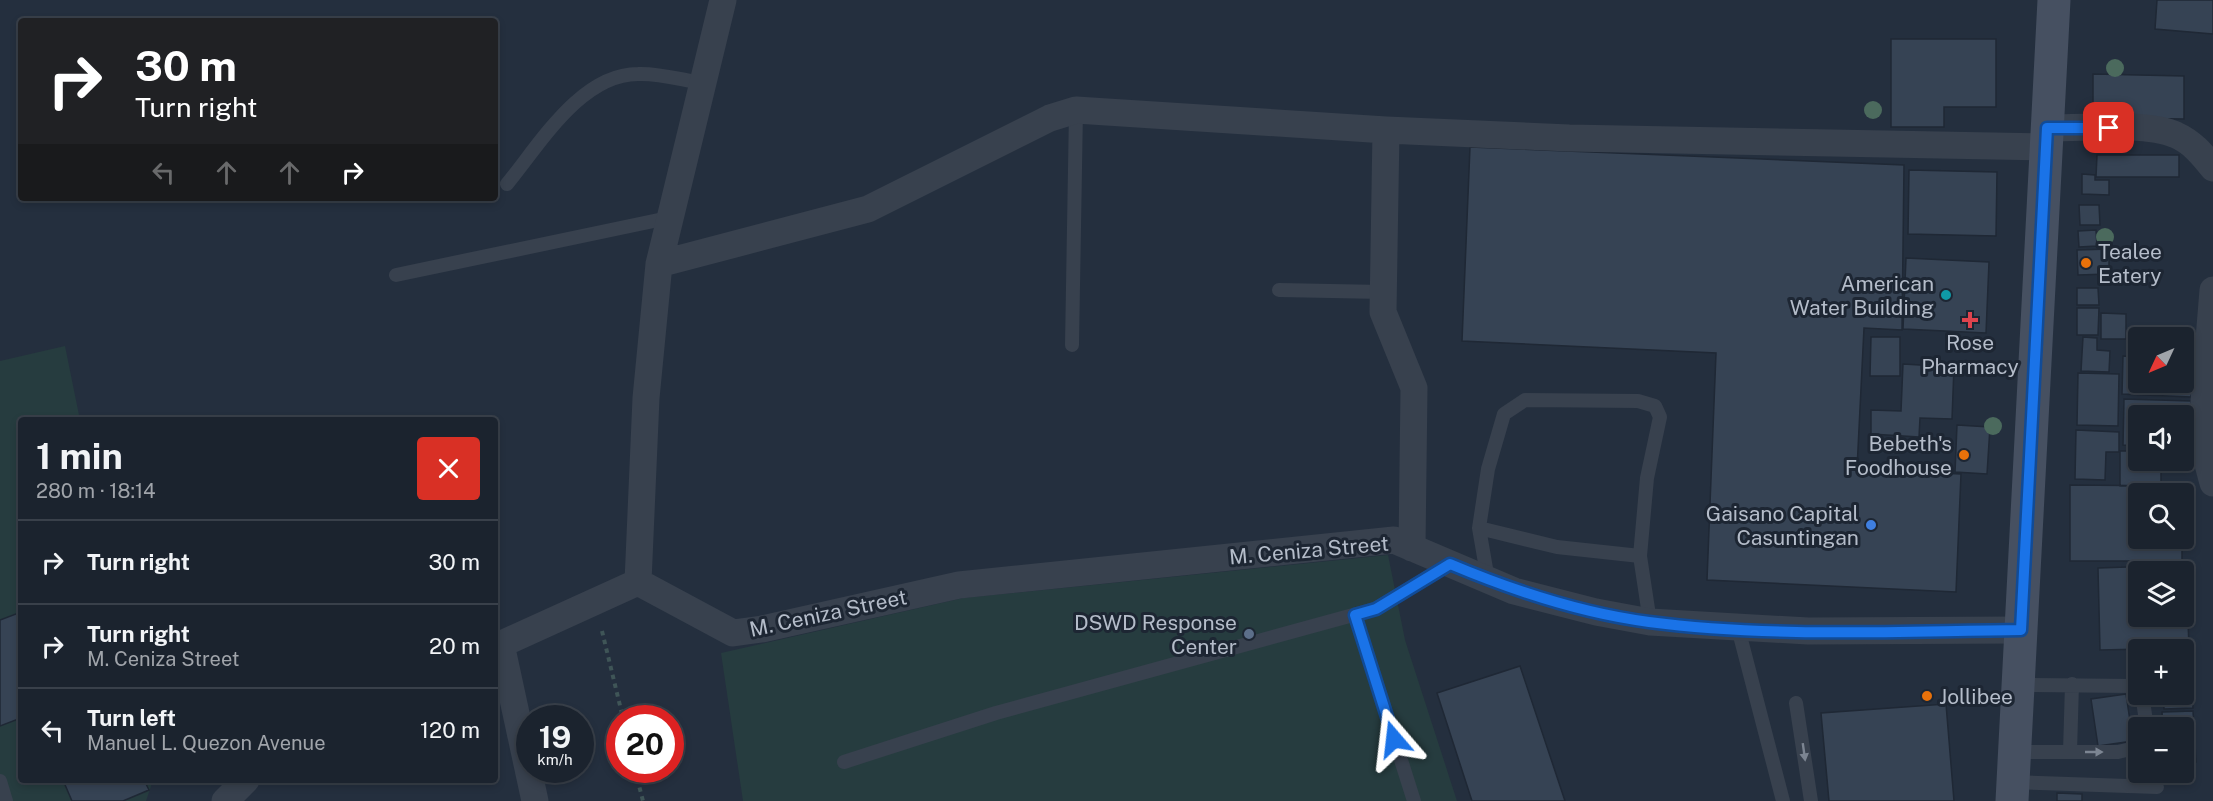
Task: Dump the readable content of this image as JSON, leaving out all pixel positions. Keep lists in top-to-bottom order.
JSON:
{
  "streets": {
    "street": ["M. Ceniza Street"]
  },
  "places": {
    "other": [
      "Tealee Eatery",
      "American Water Building",
      "Bebeth's Foodhouse",
      "Gaisano Capital Casuntingan",
      "DSWD Response Center",
      "Jollibee"
    ],
    "health": ["Rose Pharmacy"]
  },
  "north": "bottom left",
  "page": {
    "turn": ["30 m", "Turn right"],
    "map_buttons": ["+", "−"],
    "heading": ["1 min", "280 m · 18:14"],
    "list": [
      {
        "name": "Turn right",
        "value": "30 m"
      },
      {
        "name": "Turn right",
        "note": "M. Ceniza Street",
        "value": "20 m"
      },
      {
        "name": "Turn left",
        "note": "Manuel L. Quezon Avenue",
        "value": "120 m"
      }
    ],
    "speed": "19 km/h",
    "limit": "20"
  }
}
